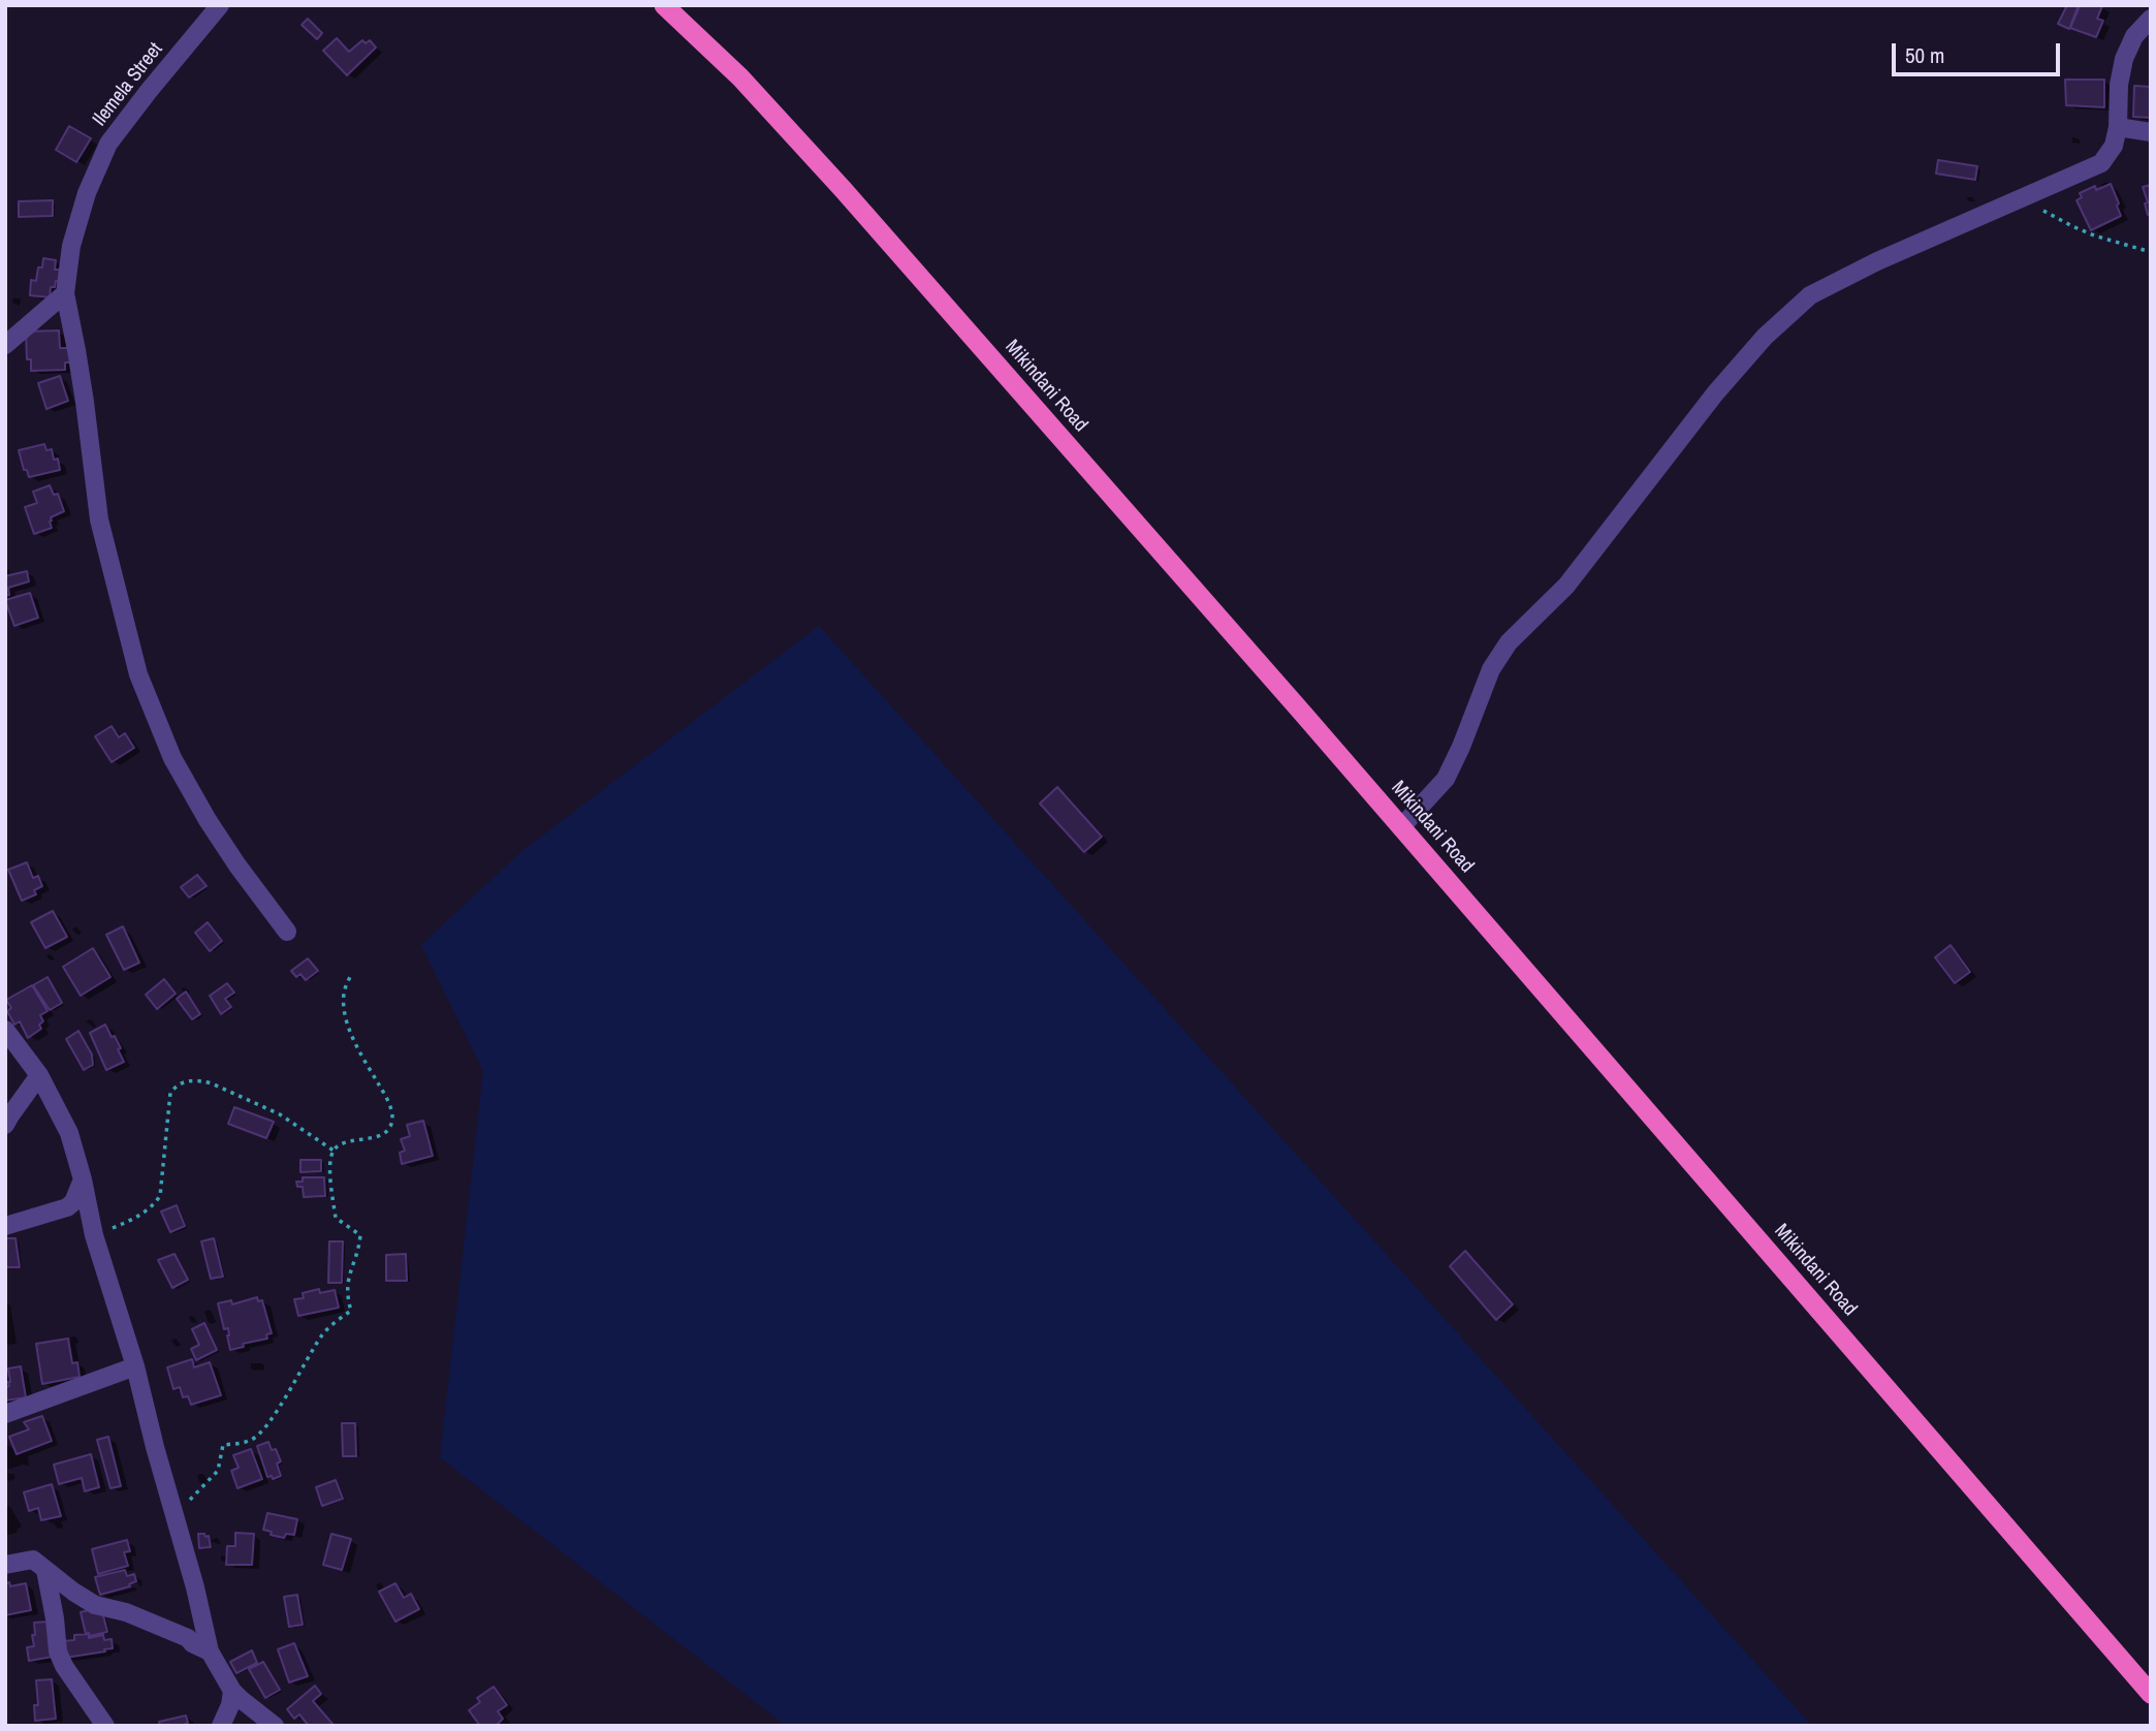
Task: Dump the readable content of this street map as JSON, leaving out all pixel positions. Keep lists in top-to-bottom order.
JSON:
{
  "streets": {
    "highway": ["Mikindani Road"],
    "street": ["Ilemela Street"]
  },
  "scale_bar": "50 m"
}
